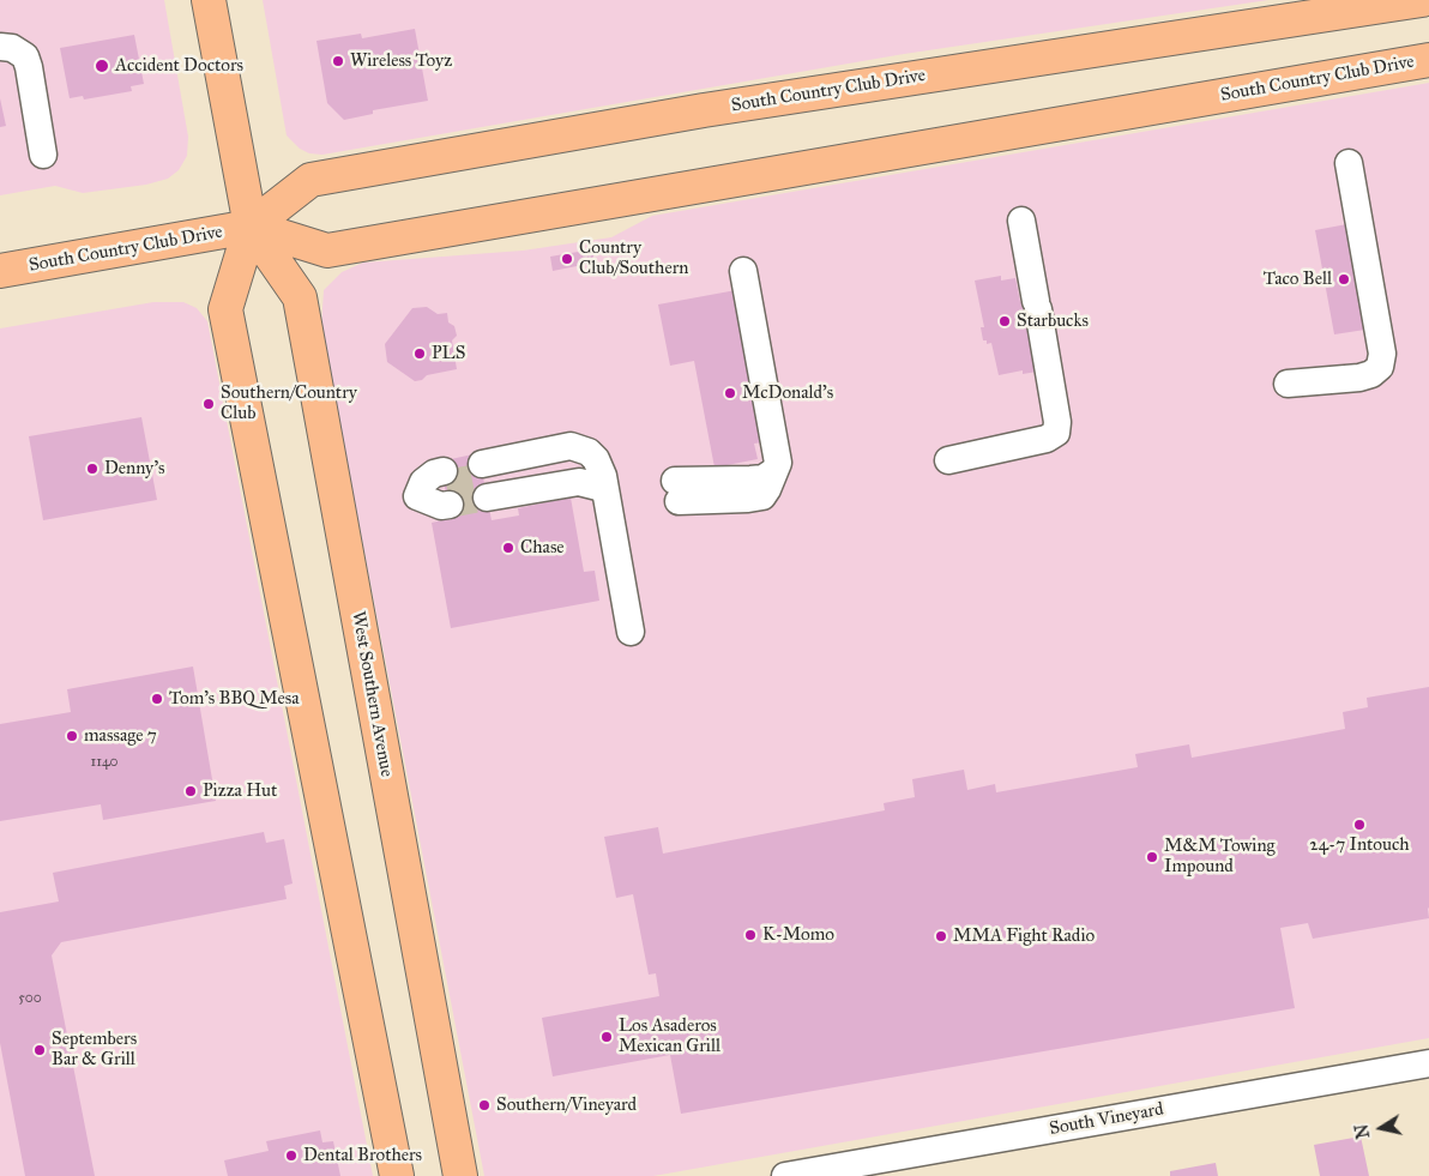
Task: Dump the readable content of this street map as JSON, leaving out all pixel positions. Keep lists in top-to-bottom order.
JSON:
{
  "streets": {
    "main road": ["South Country Club Drive", "West Southern Avenue"],
    "street": ["South Vineyard"]
  },
  "crossings": [
    ["South Country Club Drive", "West Southern Avenue"]
  ],
  "places": [
    "Wireless Toyz",
    "Accident Doctors",
    "Country Club/Southern",
    "Taco Bell",
    "Starbucks",
    "PLS",
    "McDonald's",
    "Southern/Country Club",
    "Denny's",
    "Chase",
    "Tom's BBQ Mesa",
    "massage 7",
    "Pizza Hut",
    "24-7 Intouch",
    "M&M Towing Impound",
    "K-Momo",
    "MMA Fight Radio",
    "Los Asaderos Mexican Grill",
    "Septembers Bar & Grill",
    "Southern/Vineyard",
    "Dental Brothers"
  ],
  "house_numbers": ["1140", "500"],
  "north": "left"
}
